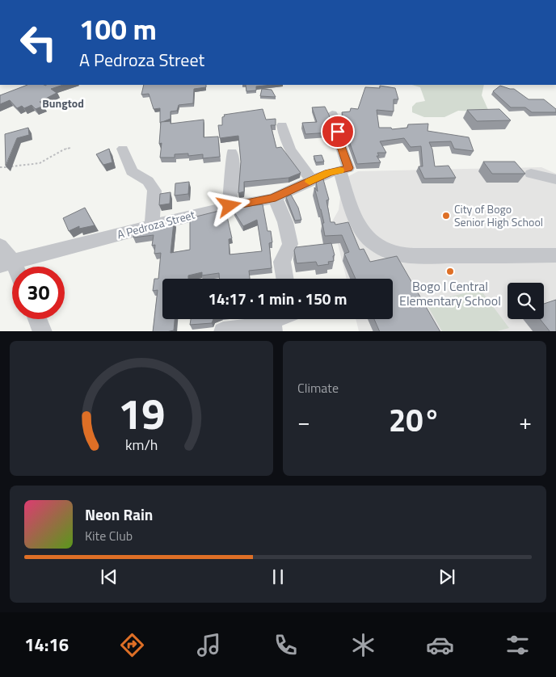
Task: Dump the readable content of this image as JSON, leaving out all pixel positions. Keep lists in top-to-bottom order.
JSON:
{
  "streets": {
    "street": ["A Pedroza Street"]
  },
  "districts": ["Bungtod"],
  "places": ["City of Bogo Senior High School", "Bogo I Central Elementary School"],
  "page": {
    "turn": ["100 m", "A Pedroza Street"],
    "limit": "30",
    "trip": "14:17 · 1 min · 150 m",
    "tile": "Climate",
    "heat": ["−", "20°", "+"],
    "song": ["Neon Rain", "Kite Club"],
    "tabs": "14:16",
    "gauge": ["19", "km/h"]
  }
}
